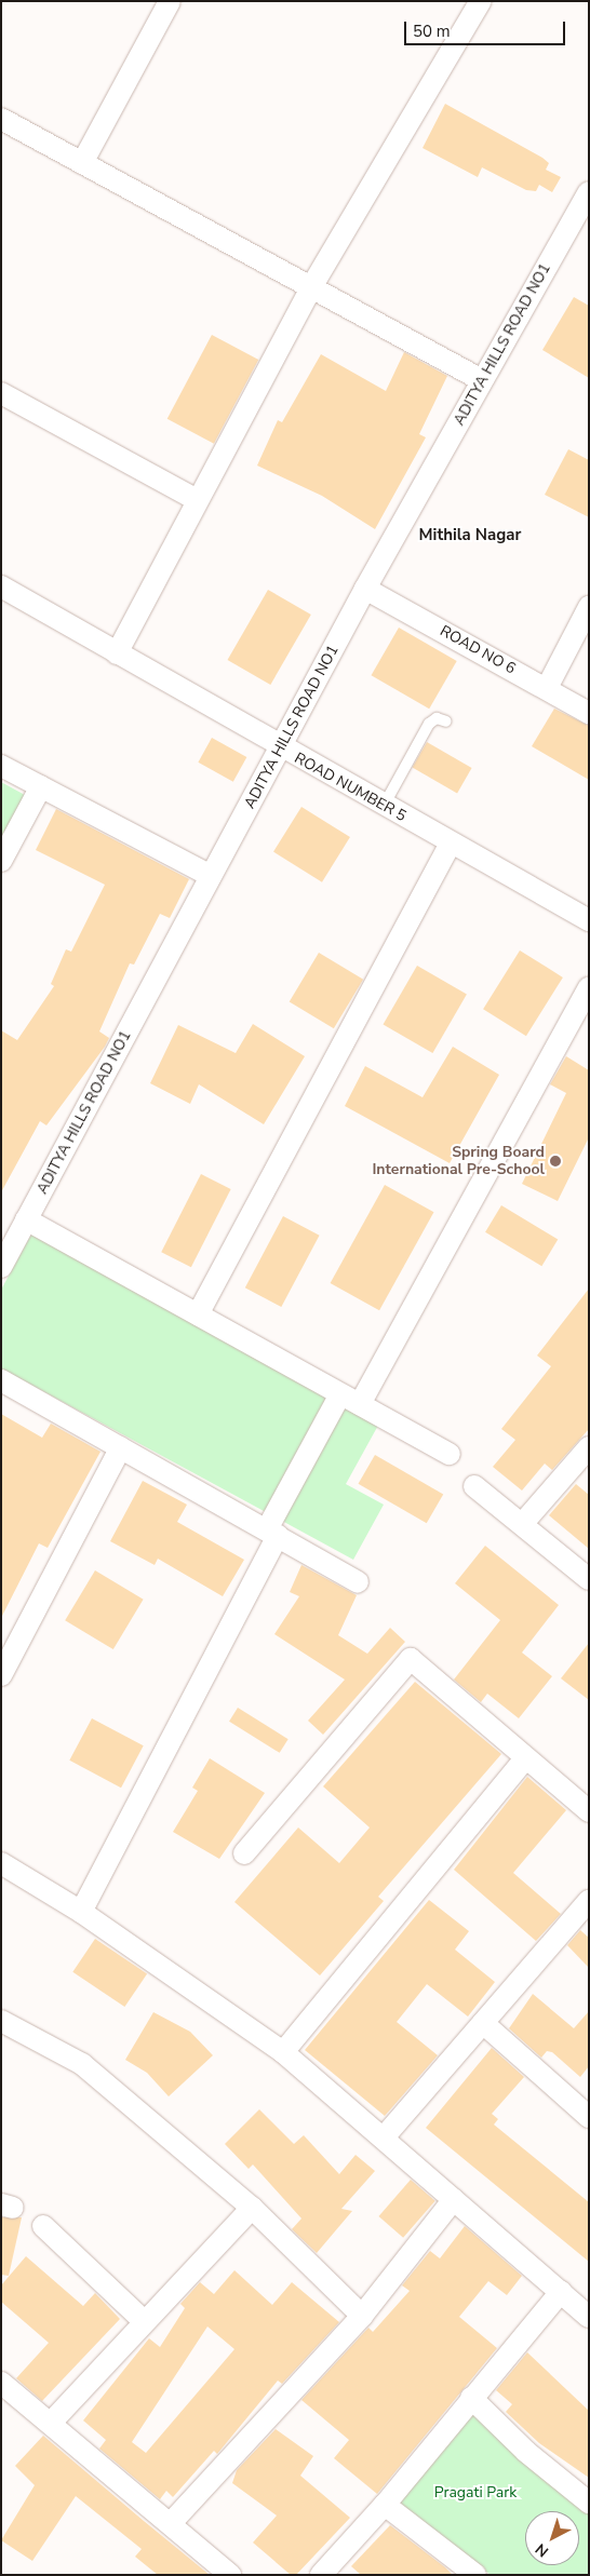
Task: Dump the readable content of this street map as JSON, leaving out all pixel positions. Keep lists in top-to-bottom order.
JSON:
{
  "streets": {
    "street": ["ADITYA HILLS ROAD NO1", "ROAD NO 6", "ROAD NUMBER 5"]
  },
  "crossings": [
    ["ADITYA HILLS ROAD NO1", "ROAD NO 6"],
    ["ADITYA HILLS ROAD NO1", "ROAD NUMBER 5"]
  ],
  "districts": ["Mithila Nagar"],
  "parks": ["Pragati Park"],
  "places": ["Spring Board International Pre-School"],
  "scale_bar": "50 m",
  "north": "bottom left"
}
